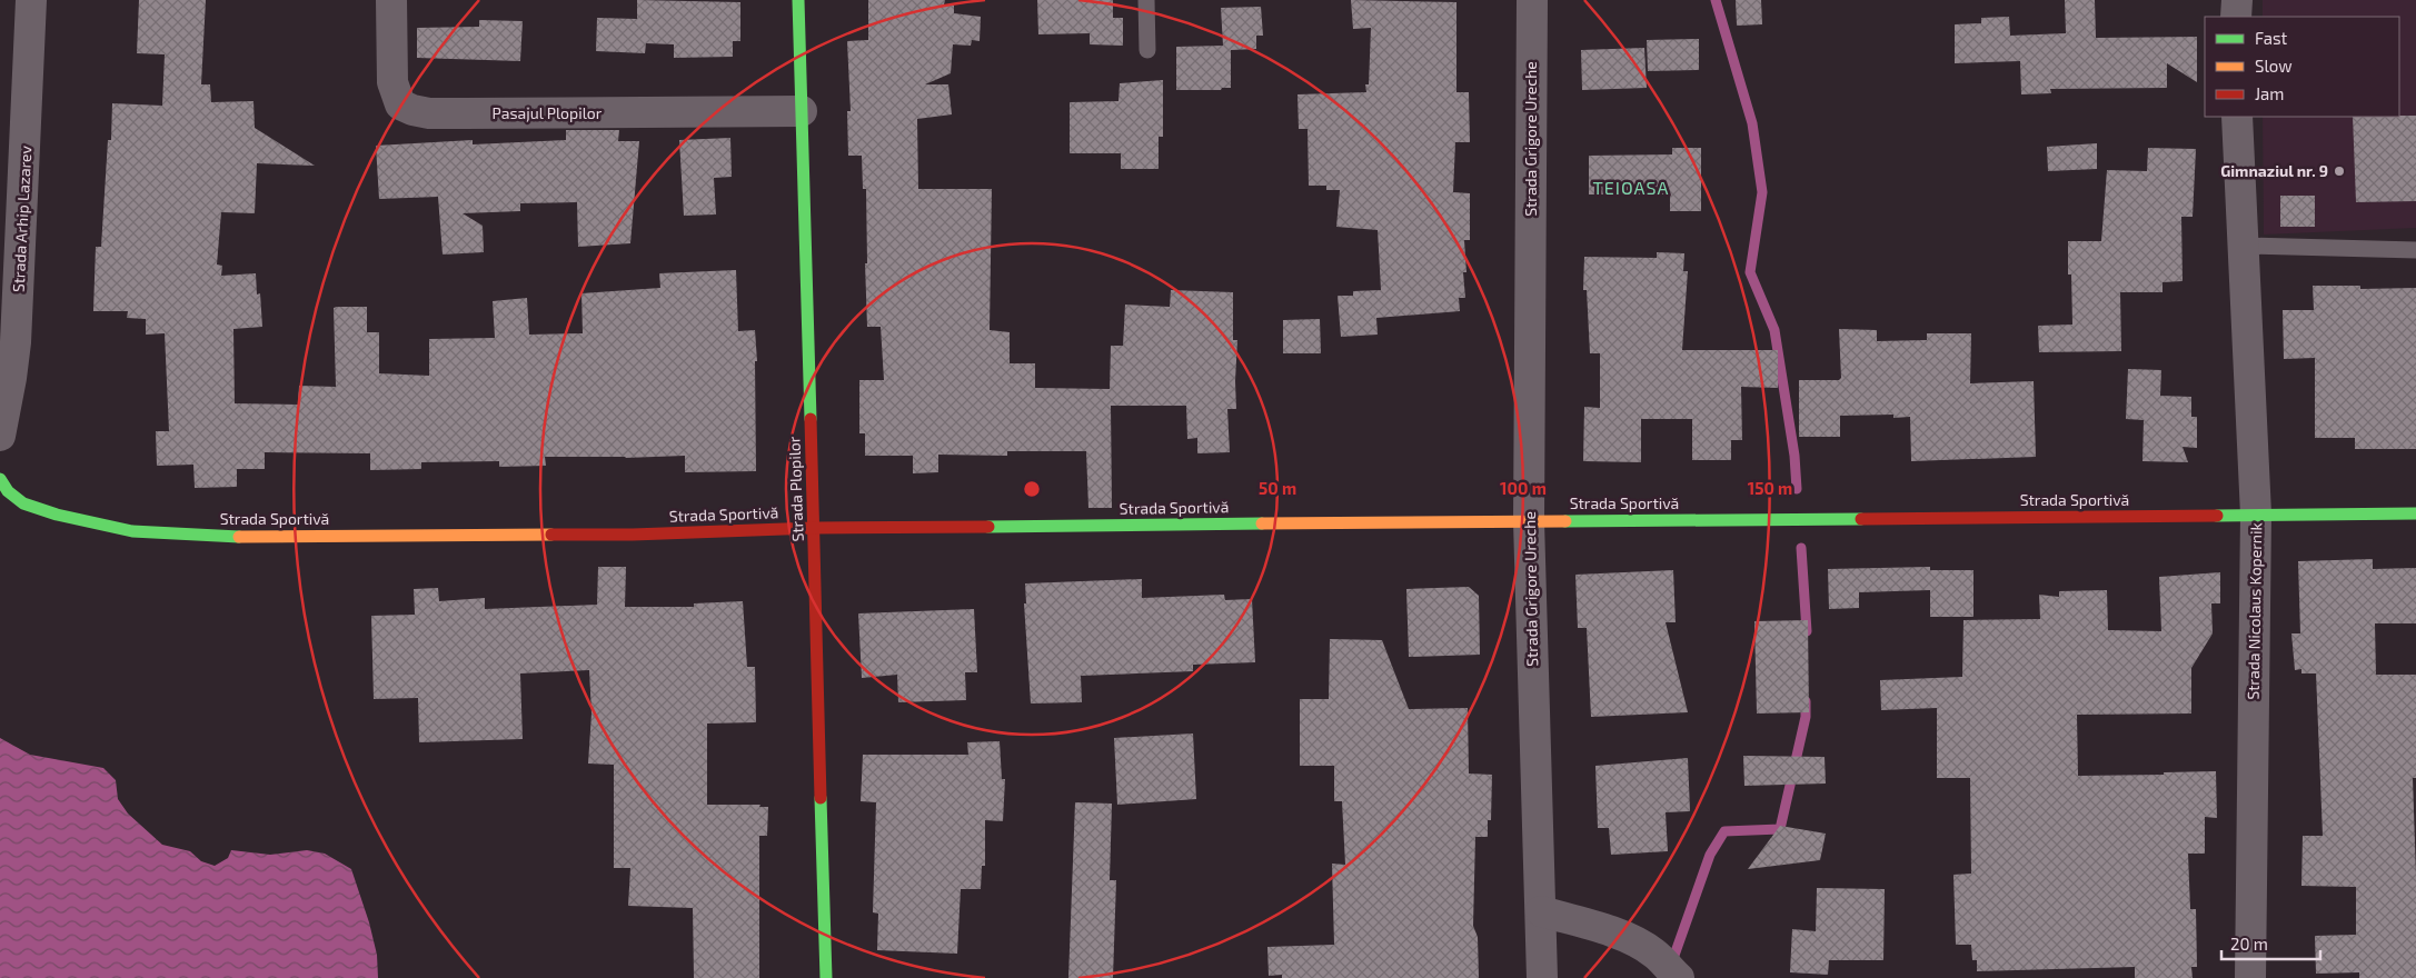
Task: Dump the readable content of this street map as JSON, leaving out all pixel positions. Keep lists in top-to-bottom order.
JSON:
{
  "streets": {
    "street": [
      "Pasajul Plopilor",
      "Strada Grigore Ureche",
      "Strada Arhip Lazarev",
      "Strada Plopilor",
      "Strada Sportivă",
      "Strada Nicolaus Kopernik"
    ]
  },
  "crossings": [
    ["Pasajul Plopilor", "Strada Plopilor"],
    ["Strada Grigore Ureche", "Strada Sportivă"],
    ["Strada Plopilor", "Strada Sportivă"],
    ["Strada Sportivă", "Strada Nicolaus Kopernik"]
  ],
  "districts": ["TEIOASA"],
  "places": ["Gimnaziul nr. 9"],
  "legend": ["Fast", "Slow", "Jam"],
  "scale_bar": "20 m",
  "rings": ["50 m", "100 m", "150 m"]
}
